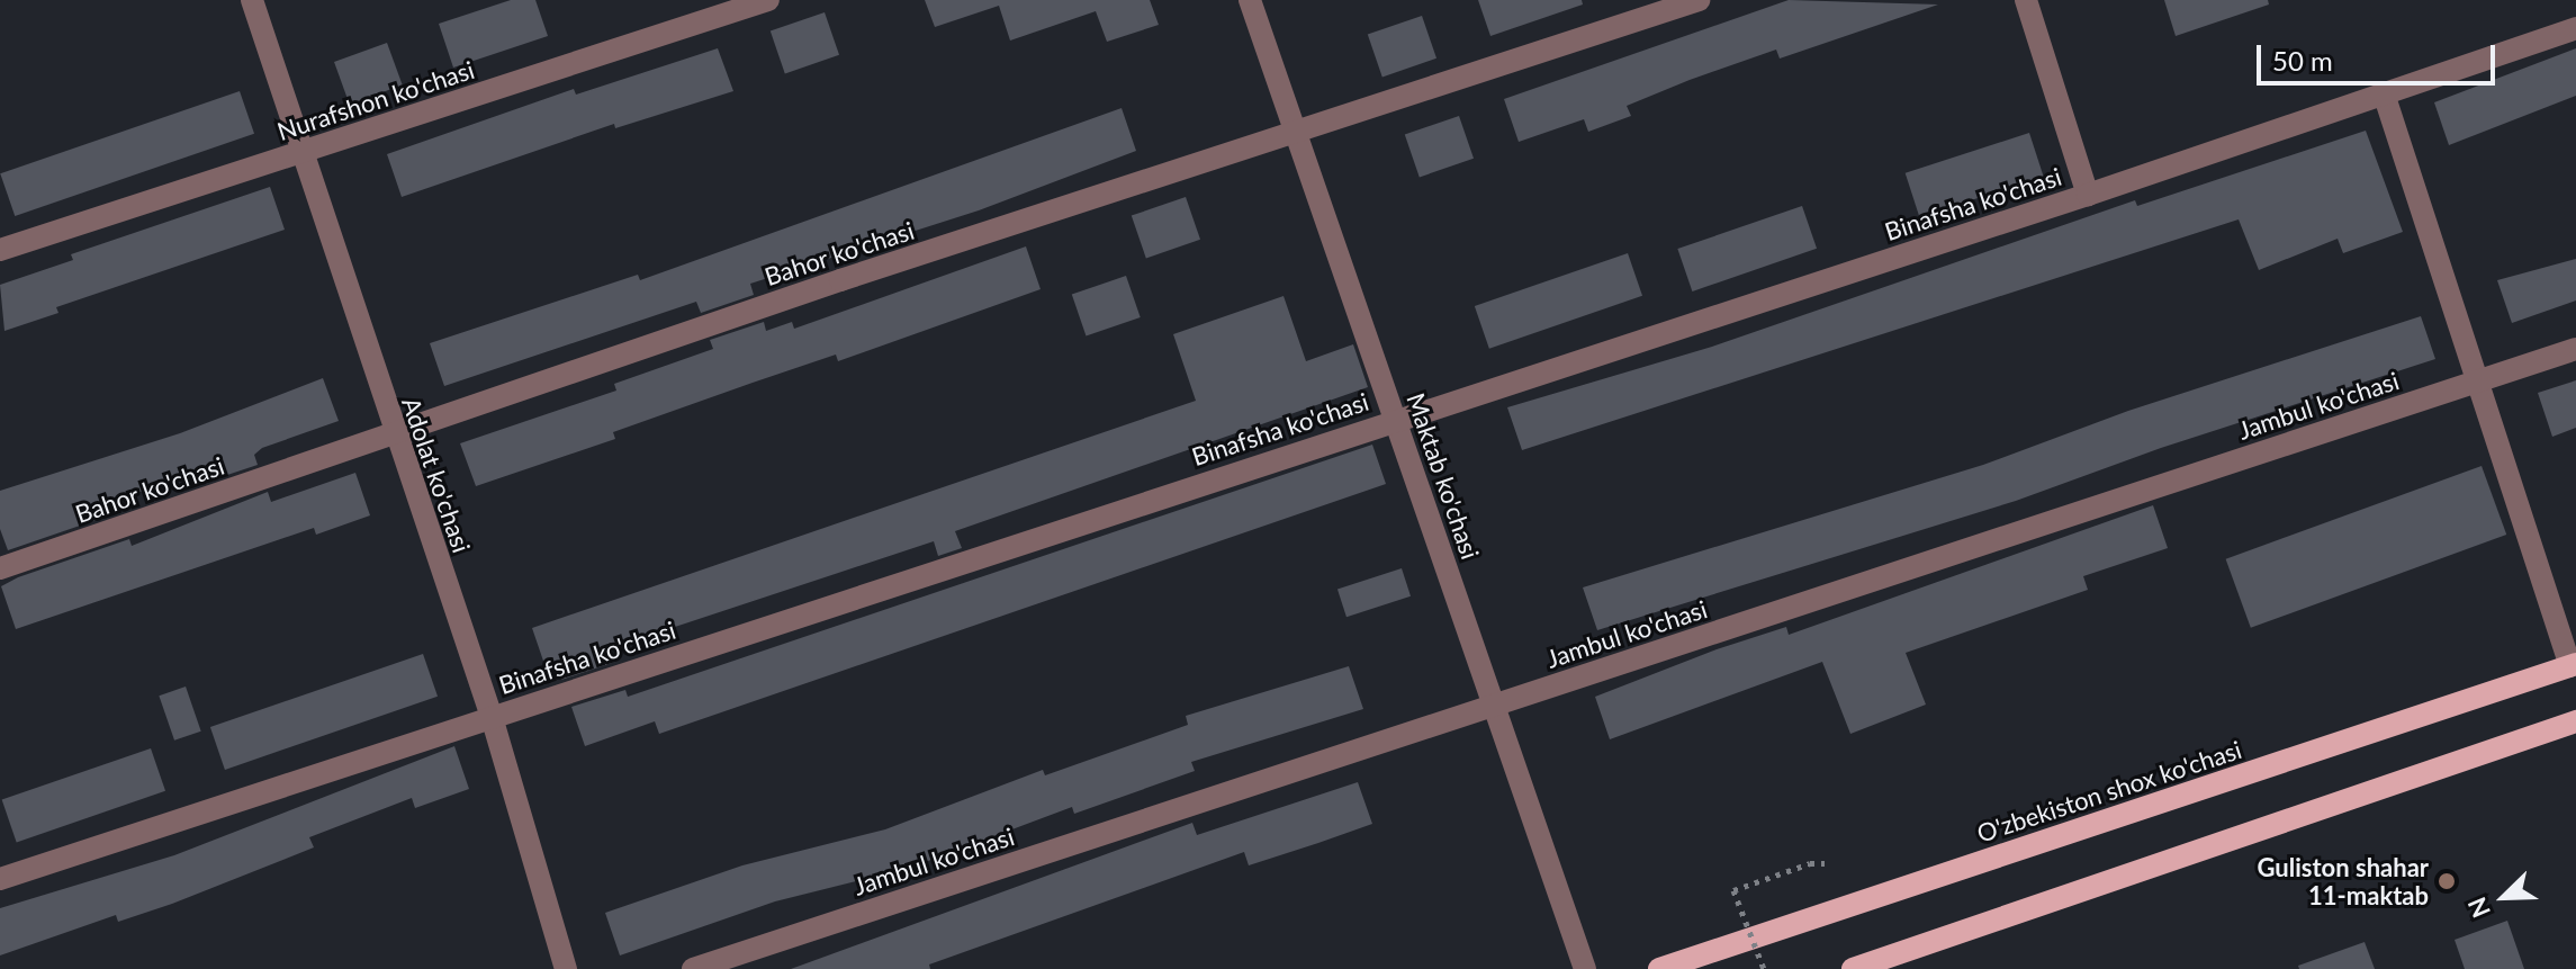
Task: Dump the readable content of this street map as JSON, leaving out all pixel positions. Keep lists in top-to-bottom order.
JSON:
{
  "streets": {
    "main road": ["O'zbekiston shox ko'chasi"],
    "street": [
      "Nurafshon ko'chasi",
      "Binafsha ko'chasi",
      "Bahor ko'chasi",
      "Jambul ko'chasi",
      "Adolat ko'chasi",
      "Maktab ko'chasi"
    ]
  },
  "crossings": [
    ["Nurafshon ko'chasi", "Adolat ko'chasi"],
    ["Binafsha ko'chasi", "Adolat ko'chasi"],
    ["Binafsha ko'chasi", "Maktab ko'chasi"],
    ["Bahor ko'chasi", "Adolat ko'chasi"],
    ["Bahor ko'chasi", "Maktab ko'chasi"],
    ["Jambul ko'chasi", "Maktab ko'chasi"]
  ],
  "places": ["Guliston shahar 11-maktab"],
  "scale_bar": "50 m",
  "north": "bottom left"
}
